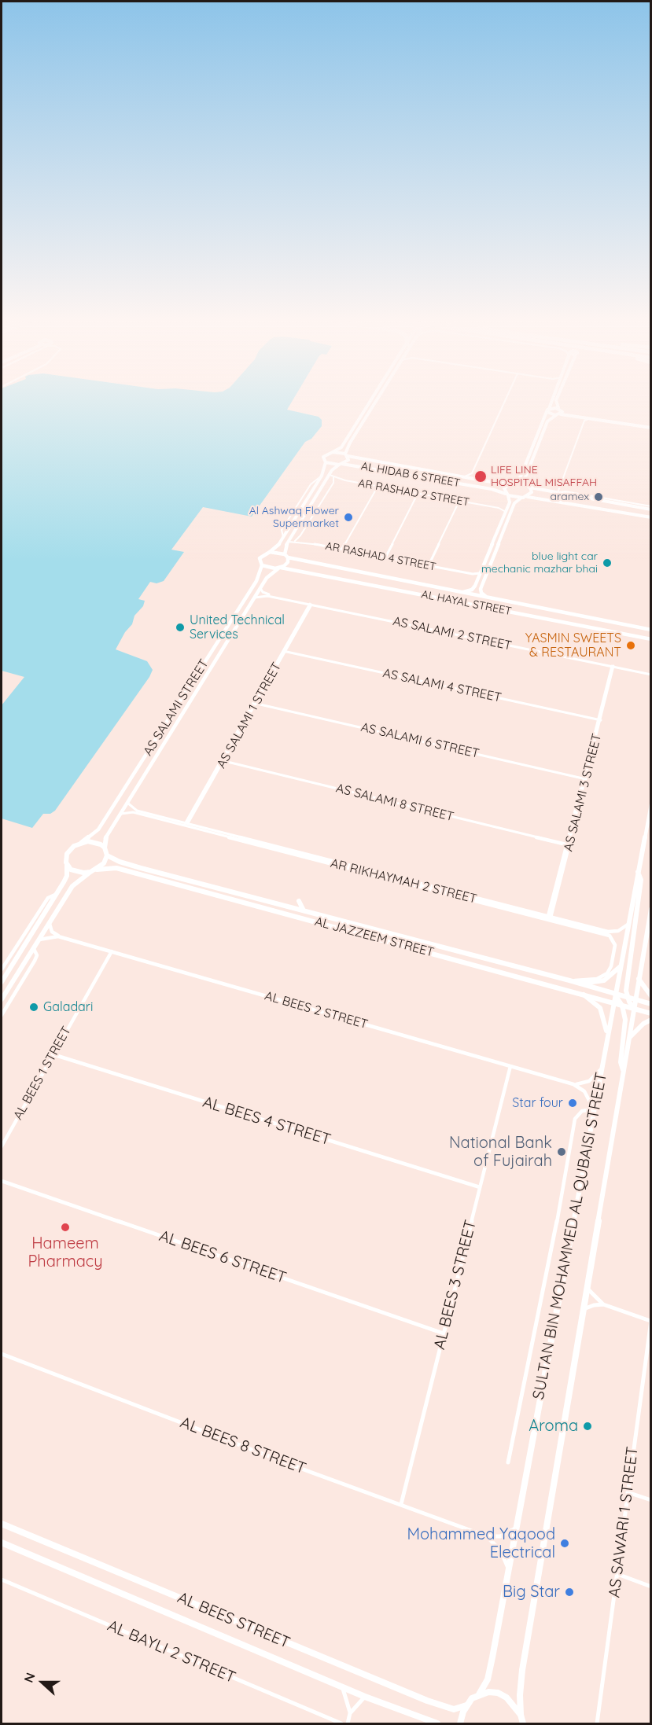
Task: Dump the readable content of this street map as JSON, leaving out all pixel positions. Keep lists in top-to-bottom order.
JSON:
{
  "streets": {
    "main road": ["SULTAN BIN MOHAMMED AL QUBAISI STREET"],
    "street": [
      "AL HIDAB 6 STREET",
      "AR RASHAD 2 STREET",
      "AR RASHAD 4 STREET",
      "AL HAYAL STREET",
      "AS SALAMI 2 STREET",
      "AS SALAMI 4 STREET",
      "AS SALAMI STREET",
      "AS SALAMI 1 STREET",
      "AS SALAMI 6 STREET",
      "AS SALAMI 3 STREET",
      "AS SALAMI 8 STREET",
      "AR RIKHAYMAH 2 STREET",
      "AL JAZZEEM STREET",
      "AL BEES 2 STREET",
      "AL BEES 1 STREET",
      "AL BEES 4 STREET",
      "AL BEES 6 STREET",
      "AL BEES 3 STREET",
      "AL BEES 8 STREET",
      "AS SAWARI 1 STREET",
      "AL BEES STREET",
      "AL BAYLI 2 STREET"
    ]
  },
  "crossings": [
    ["AL HAYAL STREET", "AS SALAMI STREET"],
    ["AS SALAMI 2 STREET", "AS SALAMI STREET"],
    ["AS SALAMI 2 STREET", "AS SALAMI 1 STREET"],
    ["AS SALAMI 2 STREET", "AS SALAMI 3 STREET"],
    ["AS SALAMI 4 STREET", "AS SALAMI 1 STREET"],
    ["AS SALAMI 4 STREET", "AS SALAMI 3 STREET"],
    ["AS SALAMI STREET", "AR RIKHAYMAH 2 STREET"],
    ["AS SALAMI STREET", "AL JAZZEEM STREET"],
    ["AS SALAMI 1 STREET", "AS SALAMI 6 STREET"],
    ["AS SALAMI 1 STREET", "AS SALAMI 8 STREET"],
    ["AS SALAMI 1 STREET", "AR RIKHAYMAH 2 STREET"],
    ["AS SALAMI 6 STREET", "AS SALAMI 3 STREET"],
    ["AS SALAMI 3 STREET", "AS SALAMI 8 STREET"],
    ["AS SALAMI 3 STREET", "AR RIKHAYMAH 2 STREET"],
    ["AR RIKHAYMAH 2 STREET", "AL JAZZEEM STREET"],
    ["AR RIKHAYMAH 2 STREET", "SULTAN BIN MOHAMMED AL QUBAISI STREET"],
    ["AL JAZZEEM STREET", "SULTAN BIN MOHAMMED AL QUBAISI STREET"],
    ["AL BEES 2 STREET", "AL BEES 1 STREET"],
    ["AL BEES 2 STREET", "SULTAN BIN MOHAMMED AL QUBAISI STREET"],
    ["AL BEES 2 STREET", "AL BEES 3 STREET"],
    ["AL BEES 1 STREET", "AL BEES 4 STREET"],
    ["AL BEES 4 STREET", "AL BEES 3 STREET"],
    ["SULTAN BIN MOHAMMED AL QUBAISI STREET", "AL BEES 8 STREET"],
    ["AL BEES 6 STREET", "AL BEES 3 STREET"],
    ["AL BEES 3 STREET", "AL BEES 8 STREET"]
  ],
  "places": [
    "LIFE LINE HOSPITAL MISAFFAH",
    "aramex",
    "Al Ashwaq Flower Supermarket",
    "blue light car mechanic mazhar bhai",
    "United Technical Services",
    "YASMIN SWEETS & RESTAURANT",
    "Galadari",
    "Star four",
    "National Bank of Fujairah",
    "Hameem Pharmacy",
    "Aroma",
    "Mohammed Yaqood Electrical",
    "Big Star"
  ],
  "north": "left"
}
